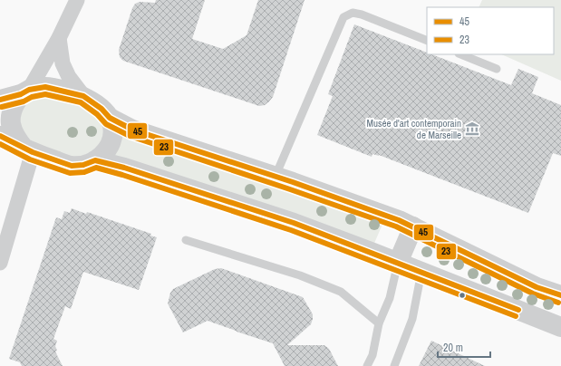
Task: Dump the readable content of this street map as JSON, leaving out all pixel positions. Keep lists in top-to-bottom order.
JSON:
{
  "places": {
    "museum": ["Musée d'art contemporain de Marseille"]
  },
  "lines": ["transit line 45", "transit line 23"],
  "legend": ["45", "23"],
  "scale_bar": "20 m"
}
